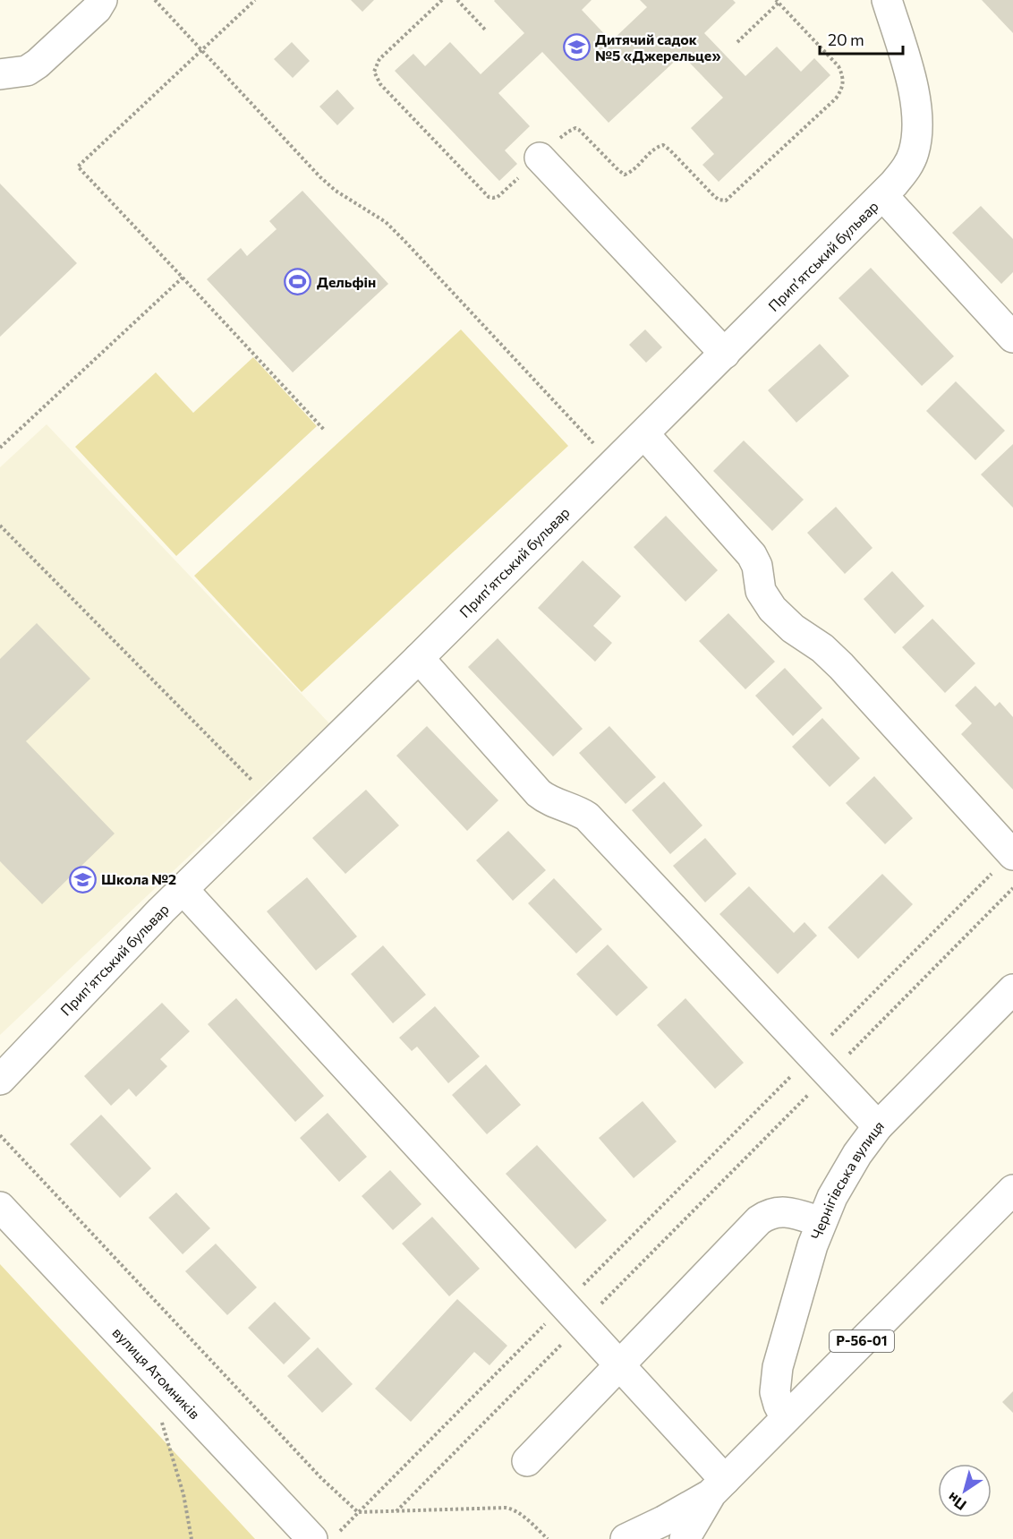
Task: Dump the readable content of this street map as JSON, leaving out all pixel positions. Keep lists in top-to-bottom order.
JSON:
{
  "streets": {
    "street": [
      "Припʼятський бульвар",
      "Чернігівська вулиця",
      "Р-56-01",
      "вулиця Атомників"
    ]
  },
  "crossings": [
    ["Чернігівська вулиця", "Р-56-01"]
  ],
  "places": {
    "school or university": ["Дитячий садок №5 «Джерельце»", "Школа №2"],
    "sports": ["Дельфін"]
  },
  "scale_bar": "20 m",
  "north": "bottom left"
}
